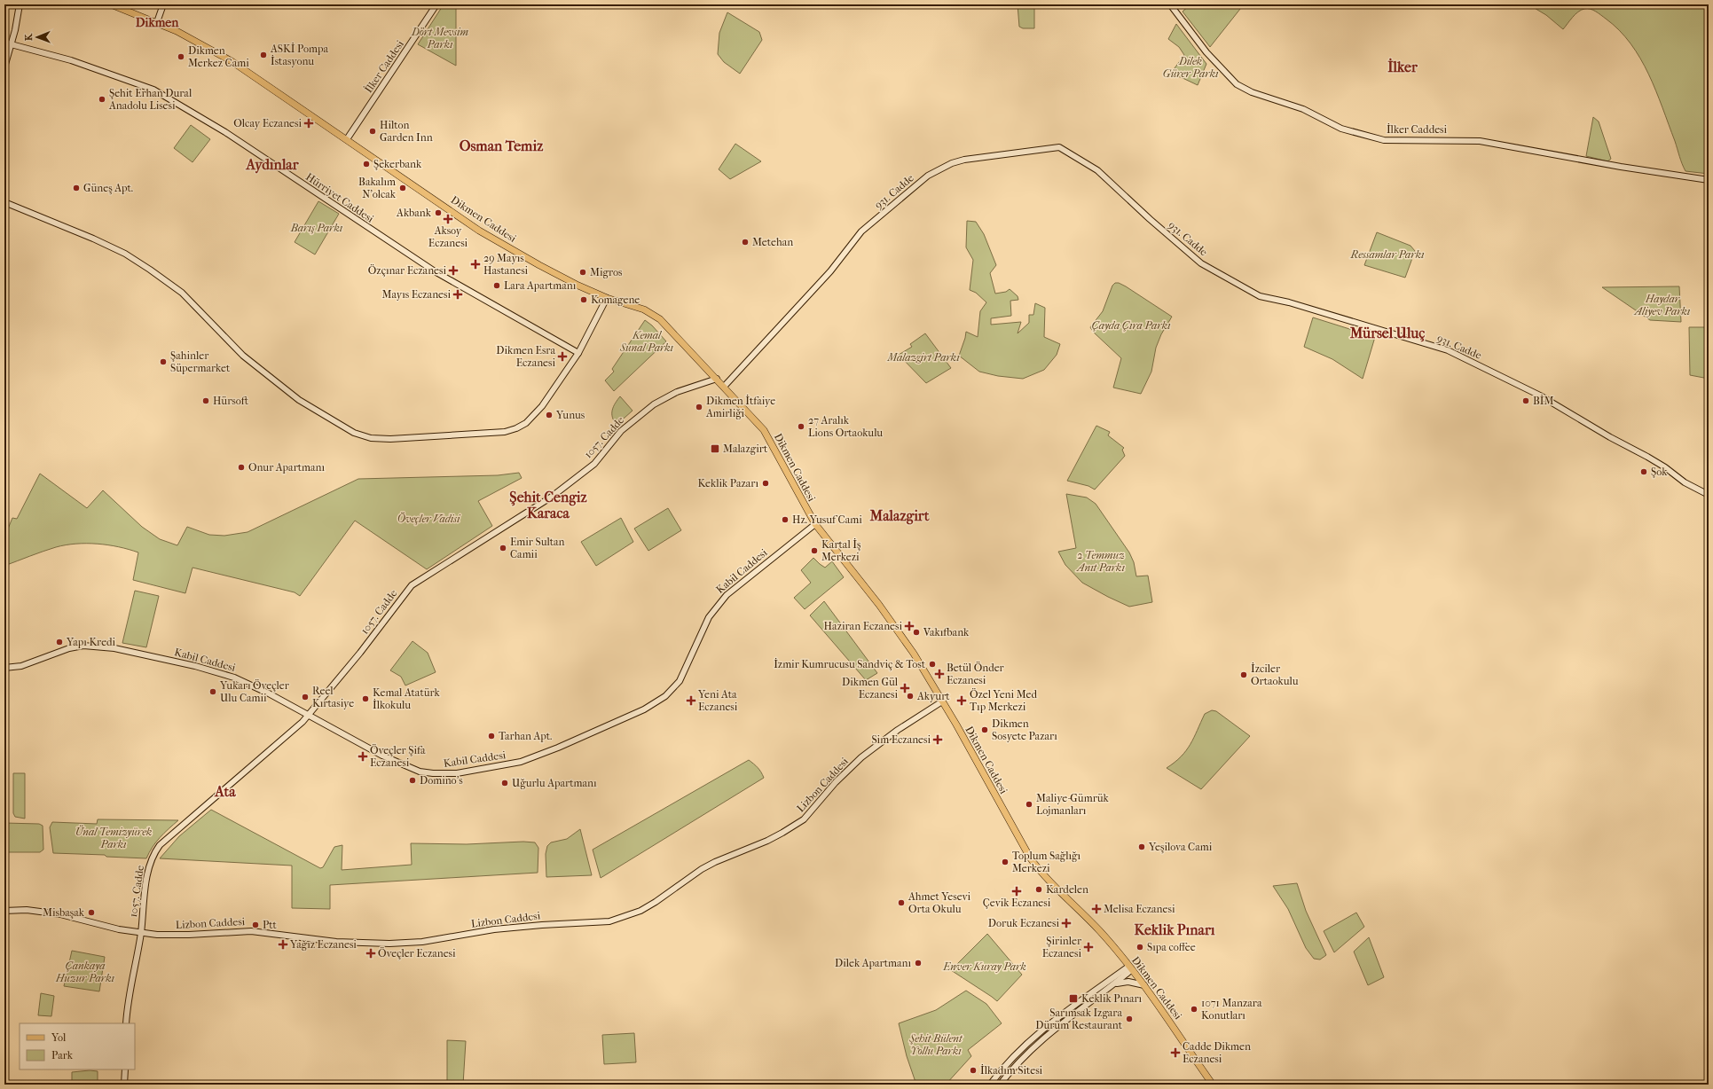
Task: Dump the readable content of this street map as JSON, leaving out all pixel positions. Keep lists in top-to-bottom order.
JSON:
{
  "streets": {
    "main road": [
      "İlker Caddesi",
      "931. Cadde",
      "Hürriyet Caddesi",
      "Dikmen Caddesi",
      "1057. Cadde",
      "Kabil Caddesi",
      "Lizbon Caddesi"
    ]
  },
  "crossings": [
    ["İlker Caddesi", "Dikmen Caddesi"],
    ["931. Cadde", "Dikmen Caddesi"],
    ["Dikmen Caddesi", "1057. Cadde"],
    ["Dikmen Caddesi", "Kabil Caddesi"],
    ["Dikmen Caddesi", "Lizbon Caddesi"],
    ["1057. Cadde", "Kabil Caddesi"],
    ["1057. Cadde", "Lizbon Caddesi"]
  ],
  "districts": [
    "Dikmen",
    "İlker",
    "Osman Temiz",
    "Aydınlar",
    "Mürsel Uluç",
    "Şehit Cengiz Karaca",
    "Malazgirt",
    "Ata",
    "Keklik Pınarı"
  ],
  "parks": [
    "Dört Mevsim Parkı",
    "Dilek Gürer Parkı",
    "Barış Parkı",
    "Ressamlar Parkı",
    "Haydar Aliyev Parkı",
    "Çayda Çıra Parkı",
    "Kemal Sunal Parkı",
    "Malazgirt Parkı",
    "Öveçler Vadisi",
    "2 Temmuz Anıt Parkı",
    "Ünal Temizyürek Parkı",
    "Çankaya Huzur Parkı",
    "Enver Kuray Park",
    "Şehit Bülent Yollu Parkı"
  ],
  "places": {
    "other": [
      "ASKİ Pompa İstasyonu",
      "Dikmen Merkez Cami",
      "Şehit Erhan Dural Anadolu Lisesi",
      "Hilton Garden Inn",
      "Şekerbank",
      "Güneş Apt.",
      "Bakalım N'olcak",
      "Akbank",
      "Metehan",
      "Migros",
      "Lara Apartmanı",
      "Komagene",
      "Şahinler Süpermarket",
      "Hürsoft",
      "BİM",
      "Dikmen İtfaiye Amirliği",
      "Yunus",
      "27 Aralık Lions Ortaokulu",
      "Onur Apartmanı",
      "Şok",
      "Keklik Pazarı",
      "Hz. Yusuf Cami",
      "Emir Sultan Camii",
      "Kartal İş Merkezi",
      "Vakıfbank",
      "Yapı Kredi",
      "İzmir Kumrucusu Sandviç & Tost",
      "İzciler Ortaokulu",
      "Yukarı Öveçler Ulu Camii",
      "Akyurt",
      "Reel Kırtasiye",
      "Kemal Atatürk İlkokulu",
      "Dikmen Sosyete Pazarı",
      "Tarhan Apt.",
      "Domino's",
      "Uğurlu Apartmanı",
      "Maliye-Gümrük Lojmanları",
      "Yeşilova Cami",
      "Toplum Sağlığı Merkezi",
      "Kardelen",
      "Ahmet Yesevi Orta Okulu",
      "Misbaşak",
      "Ptt",
      "Sıpa coffee",
      "Dilek Apartmanı",
      "1071 Manzara Konutları",
      "Sarımsak Izgara Dürüm Restaurant",
      "İlkadım Sitesi"
    ],
    "health": [
      "Olcay Eczanesi",
      "Aksoy Eczanesi",
      "29 Mayıs Hastanesi",
      "Özçınar Eczanesi",
      "Mayıs Eczanesi",
      "Dikmen Esra Eczanesi",
      "Haziran Eczanesi",
      "Betül Önder Eczanesi",
      "Dikmen Gül Eczanesi",
      "Yeni Ata Eczanesi",
      "Özel Yeni Med Tıp Merkezi",
      "Sim Eczanesi",
      "Öveçler Şifa Eczanesi",
      "Çevik Eczanesi",
      "Melisa Eczanesi",
      "Doruk Eczanesi",
      "Yağız Eczanesi",
      "Şirinler Eczanesi",
      "Öveçler Eczanesi",
      "Cadde Dikmen Eczanesi"
    ],
    "transit": ["Malazgirt", "Keklik Pınarı"]
  },
  "legend": ["Yol", "Park"],
  "north": "left"
}
